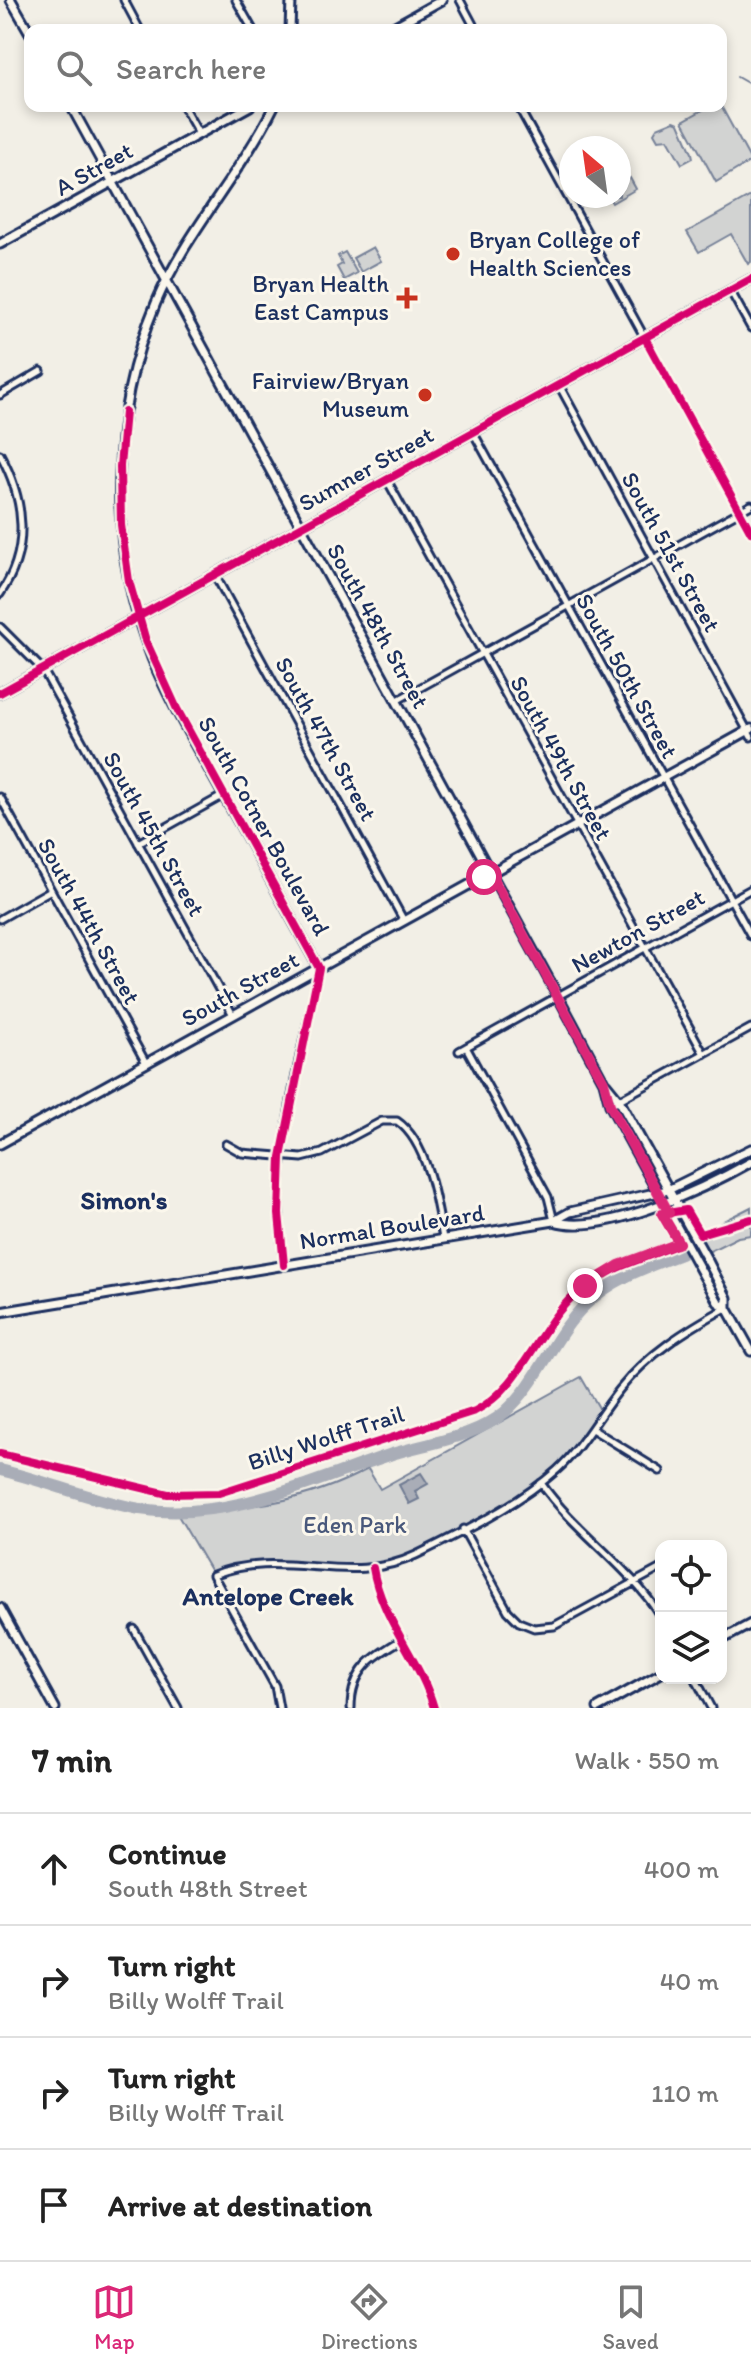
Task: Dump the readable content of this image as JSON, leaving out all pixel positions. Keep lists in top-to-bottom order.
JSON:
{
  "streets": {
    "main road": [
      "A Street",
      "Sumner Street",
      "South 48th Street",
      "South Cotner Boulevard",
      "South Street",
      "Normal Boulevard"
    ],
    "street": [
      "South 51st Street",
      "South 50th Street",
      "South 47th Street",
      "South 49th Street",
      "South 45th Street",
      "South 44th Street",
      "Newton Street"
    ],
    "cycle path": ["Billy Wolff Trail"]
  },
  "crossings": [
    ["A Street", "South 48th Street"],
    ["Sumner Street", "South 51st Street"],
    ["Sumner Street", "South 48th Street"],
    ["Sumner Street", "South 50th Street"],
    ["Sumner Street", "South 47th Street"],
    ["Sumner Street", "South 49th Street"],
    ["Sumner Street", "South Cotner Boulevard"],
    ["Sumner Street", "South 45th Street"],
    ["South 51st Street", "South Street"],
    ["South 48th Street", "South Cotner Boulevard"],
    ["South 48th Street", "Newton Street"],
    ["South 48th Street", "South Street"],
    ["South 48th Street", "Normal Boulevard"],
    ["South 50th Street", "Newton Street"],
    ["South 50th Street", "South Street"],
    ["South 47th Street", "South Street"],
    ["South 49th Street", "Newton Street"],
    ["South 49th Street", "South Street"],
    ["South Cotner Boulevard", "South Street"],
    ["South Cotner Boulevard", "Normal Boulevard"],
    ["South 45th Street", "South Street"],
    ["South 44th Street", "South Street"]
  ],
  "districts": ["Simon's", "Antelope Creek"],
  "parks": ["Eden Park"],
  "places": {
    "other": ["Bryan College of Health Sciences", "Fairview/Bryan Museum"],
    "health": ["Bryan Health East Campus"]
  },
  "north": "top left",
  "page": {
    "search": "Search here",
    "heading": ["7 min", "Walk · 550 m"],
    "list": [
      ["Continue", "South 48th Street", "400 m"],
      ["Turn right", "Billy Wolff Trail", "40 m"],
      ["Turn right", "Billy Wolff Trail", "110 m"],
      "Arrive at destination"
    ],
    "nav": ["Map", "Directions", "Saved"]
  }
}
